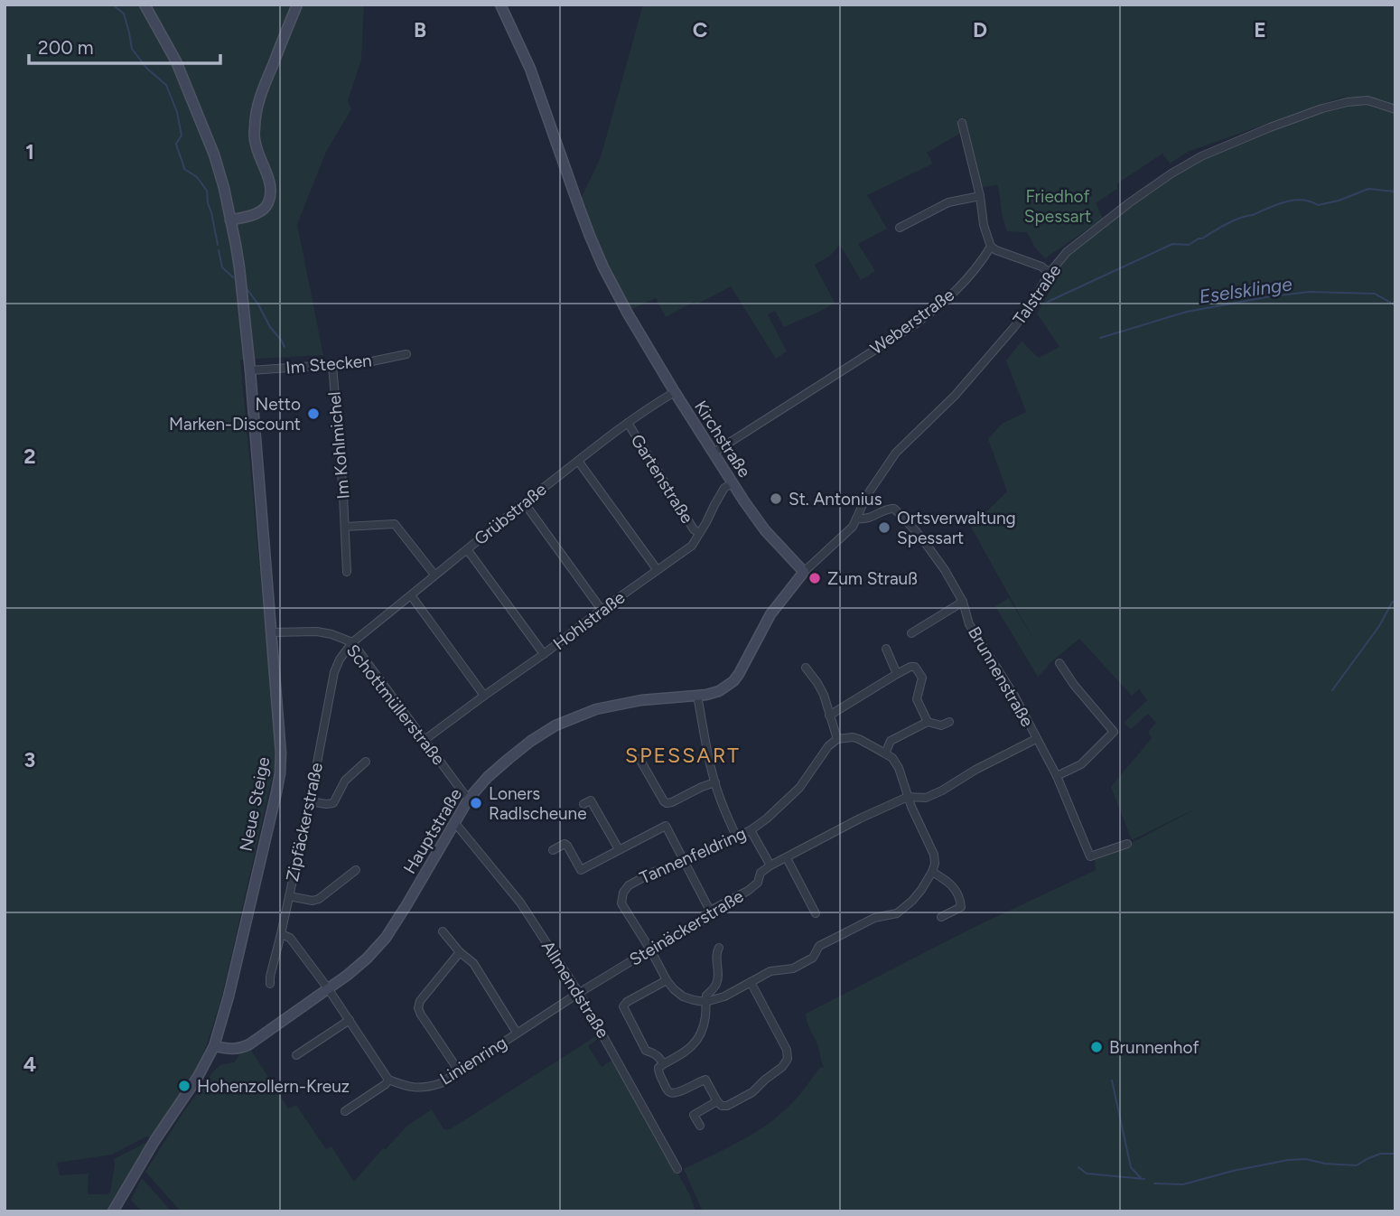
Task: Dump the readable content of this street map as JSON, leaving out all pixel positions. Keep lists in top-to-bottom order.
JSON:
{
  "streets": {
    "street": [
      "Talstraße",
      "Weberstraße",
      "Im Stecken",
      "Kirchstraße",
      "Im Kohlmichel",
      "Gartenstraße",
      "Grübstraße",
      "Hohlstraße",
      "Brunnenstraße",
      "Schottmüllerstraße",
      "Neue Steige",
      "Zipfäckerstraße",
      "Hauptstraße",
      "Tannenfeldring",
      "Steinäckerstraße",
      "Allmendstraße",
      "Linienring"
    ]
  },
  "crossings": [
    ["Talstraße", "Kirchstraße"],
    ["Talstraße", "Brunnenstraße"],
    ["Talstraße", "Hauptstraße"],
    ["Weberstraße", "Kirchstraße"],
    ["Im Stecken", "Im Kohlmichel"],
    ["Im Stecken", "Neue Steige"],
    ["Kirchstraße", "Grübstraße"],
    ["Kirchstraße", "Hohlstraße"],
    ["Kirchstraße", "Hauptstraße"],
    ["Gartenstraße", "Grübstraße"],
    ["Gartenstraße", "Hohlstraße"],
    ["Grübstraße", "Schottmüllerstraße"],
    ["Grübstraße", "Zipfäckerstraße"],
    ["Hohlstraße", "Schottmüllerstraße"],
    ["Brunnenstraße", "Steinäckerstraße"],
    ["Schottmüllerstraße", "Neue Steige"],
    ["Schottmüllerstraße", "Zipfäckerstraße"],
    ["Schottmüllerstraße", "Hauptstraße"],
    ["Neue Steige", "Hauptstraße"],
    ["Hauptstraße", "Allmendstraße"],
    ["Tannenfeldring", "Steinäckerstraße"],
    ["Steinäckerstraße", "Allmendstraße"],
    ["Steinäckerstraße", "Linienring"],
    ["Allmendstraße", "Linienring"]
  ],
  "districts": ["SPESSART"],
  "water": ["Eselsklinge"],
  "parks": ["Friedhof Spessart"],
  "places": [
    "Netto Marken-Discount",
    "St. Antonius",
    "Ortsverwaltung Spessart",
    "Zum Strauß",
    "Loners Radlscheune",
    "Brunnenhof",
    "Hohenzollern-Kreuz"
  ],
  "scale_bar": "200 m",
  "grid": {
    "columns": [
      "B",
      "C",
      "D",
      "E"
    ],
    "rows": [
      "1",
      "2",
      "3",
      "4"
    ]
  }
}
